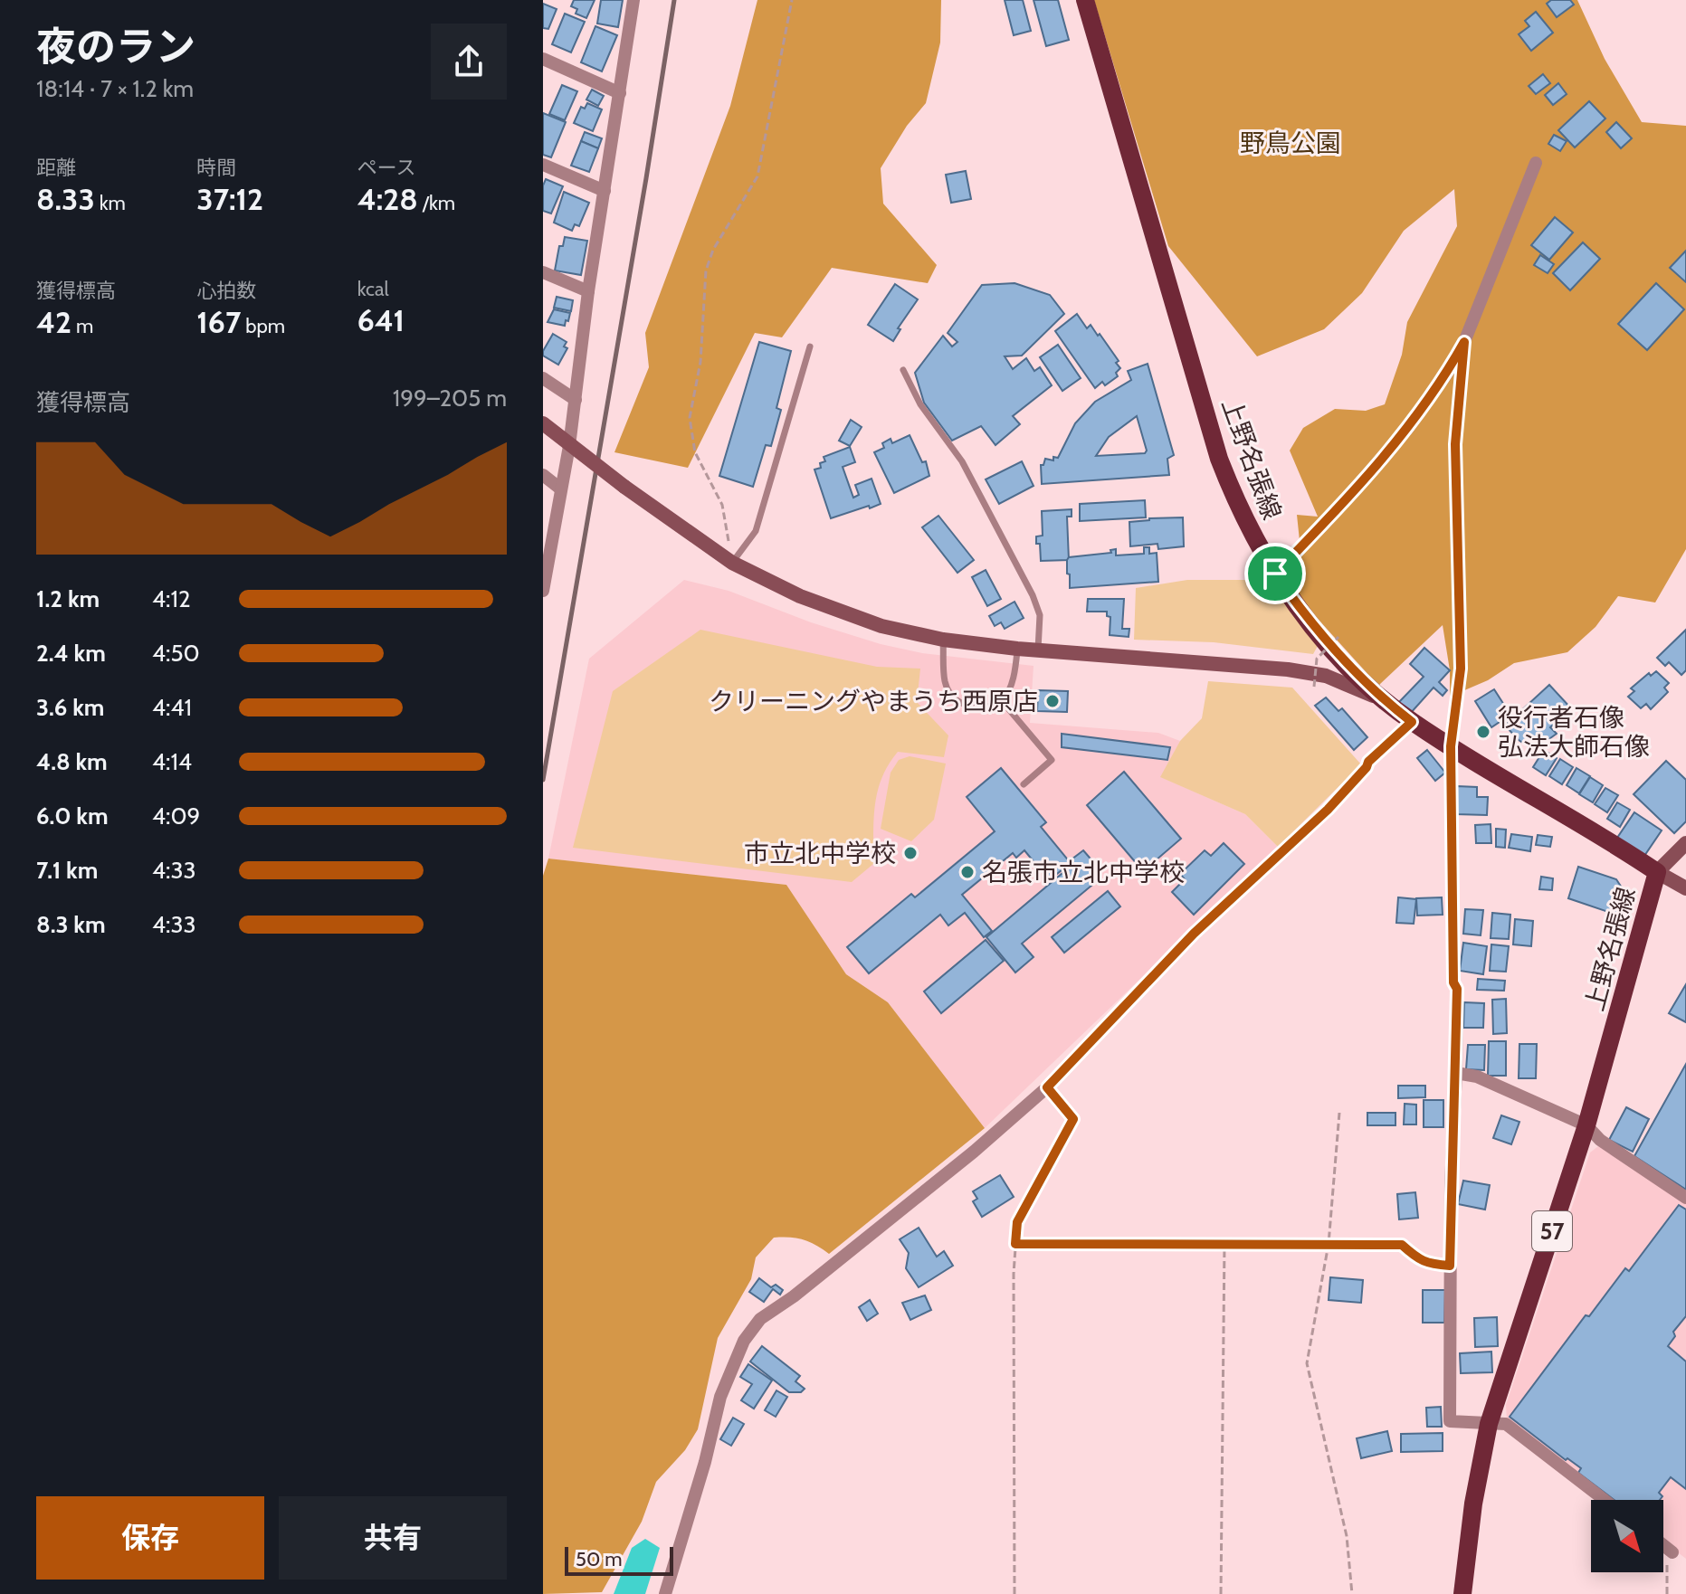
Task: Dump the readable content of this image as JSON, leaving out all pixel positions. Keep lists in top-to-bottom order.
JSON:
{
  "streets": {
    "main road": ["上野名張線", "57"]
  },
  "parks": ["野鳥公園"],
  "places": [
    "クリーニングやまうち西原店",
    "役行者石像 弘法大師石像",
    "市立北中学校",
    "名張市立北中学校"
  ],
  "scale_bar": "50 m",
  "north": "bottom right",
  "page": {
    "heading": ["夜のラン", "18:14 · 7 × 1.2 km"],
    "stats": [
      ["距離", "8.33 km"],
      ["時間", "37:12"],
      ["ペース", "4:28 /km"],
      ["獲得標高", "42 m"],
      ["心拍数", "167 bpm"],
      ["kcal", "641"]
    ],
    "chart": ["獲得標高", "199–205 m"],
    "list": [
      {
        "name": "1.2 km",
        "note": "4:12"
      },
      {
        "name": "2.4 km",
        "note": "4:50"
      },
      {
        "name": "3.6 km",
        "note": "4:41"
      },
      {
        "name": "4.8 km",
        "note": "4:14"
      },
      {
        "name": "6.0 km",
        "note": "4:09"
      },
      {
        "name": "7.1 km",
        "note": "4:33"
      },
      {
        "name": "8.3 km",
        "note": "4:33"
      }
    ],
    "buttons": ["保存", "共有"],
    "scale": "50 m"
  }
}
